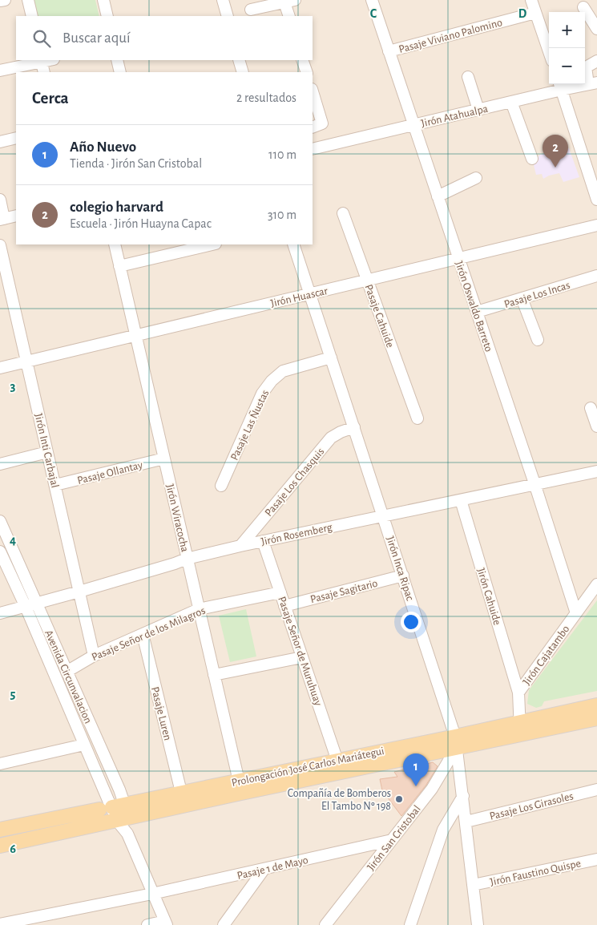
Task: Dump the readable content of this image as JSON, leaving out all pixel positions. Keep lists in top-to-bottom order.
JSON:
{
  "streets": {
    "main road": ["Prolongación José Carlos Mariátegui"],
    "street": [
      "Pasaje Viviano Palomino",
      "Jirón Atahualpa",
      "Pasaje Los Incas",
      "Jirón Huascar",
      "Jirón Oswaldo Barreto",
      "Pasaje Cahuide",
      "Pasaje Las Ñustas",
      "Jirón Inti Carbajal",
      "Pasaje Ollantay",
      "Pasaje Los Chasquis",
      "Jirón Wiracocha",
      "Jirón Rosemberg",
      "Jirón Inca Ripac",
      "Pasaje Sagitario",
      "Jirón Cahuide",
      "Pasaje Señor de los Milagros",
      "Pasaje Señor de Muruhuay",
      "Jirón Cajatambo",
      "Avenida Circunvalacion",
      "Pasaje Luren",
      "Pasaje Los Girasoles",
      "Jirón San Cristobal",
      "Pasaje 1 de Mayo",
      "Jirón Faustino Quispe"
    ]
  },
  "crossings": [
    ["Pasaje Viviano Palomino", "Jirón Oswaldo Barreto"],
    ["Jirón Atahualpa", "Jirón Oswaldo Barreto"],
    ["Pasaje Los Incas", "Jirón Oswaldo Barreto"],
    ["Jirón Huascar", "Jirón Oswaldo Barreto"],
    ["Jirón Huascar", "Pasaje Cahuide"],
    ["Jirón Huascar", "Jirón Inti Carbajal"],
    ["Jirón Huascar", "Jirón Wiracocha"],
    ["Jirón Huascar", "Jirón Inca Ripac"],
    ["Jirón Oswaldo Barreto", "Jirón Rosemberg"],
    ["Jirón Oswaldo Barreto", "Jirón Cajatambo"],
    ["Pasaje Las Ñustas", "Jirón Inca Ripac"],
    ["Jirón Inti Carbajal", "Pasaje Ollantay"],
    ["Jirón Inti Carbajal", "Jirón Rosemberg"],
    ["Jirón Inti Carbajal", "Pasaje Señor de los Milagros"],
    ["Pasaje Ollantay", "Jirón Wiracocha"],
    ["Pasaje Los Chasquis", "Jirón Rosemberg"],
    ["Pasaje Los Chasquis", "Jirón Inca Ripac"],
    ["Jirón Wiracocha", "Jirón Rosemberg"],
    ["Jirón Wiracocha", "Pasaje Señor de los Milagros"],
    ["Jirón Wiracocha", "Prolongación José Carlos Mariátegui"],
    ["Jirón Rosemberg", "Jirón Inca Ripac"],
    ["Jirón Rosemberg", "Jirón Cahuide"],
    ["Jirón Rosemberg", "Pasaje Señor de Muruhuay"],
    ["Jirón Rosemberg", "Avenida Circunvalacion"],
    ["Jirón Inca Ripac", "Pasaje Sagitario"],
    ["Jirón Inca Ripac", "Prolongación José Carlos Mariátegui"],
    ["Jirón Inca Ripac", "Pasaje Los Girasoles"],
    ["Jirón Inca Ripac", "Jirón San Cristobal"],
    ["Jirón Inca Ripac", "Jirón Faustino Quispe"],
    ["Pasaje Sagitario", "Pasaje Señor de Muruhuay"],
    ["Jirón Cahuide", "Jirón Cajatambo"],
    ["Pasaje Señor de los Milagros", "Pasaje Señor de Muruhuay"],
    ["Pasaje Señor de los Milagros", "Avenida Circunvalacion"],
    ["Pasaje Señor de los Milagros", "Pasaje Luren"],
    ["Pasaje Señor de Muruhuay", "Prolongación José Carlos Mariátegui"],
    ["Jirón Cajatambo", "Prolongación José Carlos Mariátegui"],
    ["Avenida Circunvalacion", "Prolongación José Carlos Mariátegui"],
    ["Avenida Circunvalacion", "Pasaje 1 de Mayo"],
    ["Pasaje Luren", "Prolongación José Carlos Mariátegui"],
    ["Prolongación José Carlos Mariátegui", "Jirón San Cristobal"],
    ["Jirón San Cristobal", "Pasaje 1 de Mayo"]
  ],
  "places": ["Compañía de Bomberos El Tambo Nº 198"],
  "page": {
    "map_buttons": ["+", "−"],
    "search": "Buscar aquí",
    "heading": ["Cerca", "2 resultados"],
    "list": [
      {
        "mark": "1",
        "name": "Año Nuevo",
        "note": "Tienda · Jirón San Cristobal",
        "value": "110 m"
      },
      {
        "mark": "2",
        "name": "colegio harvard",
        "note": "Escuela · Jirón Huayna Capac",
        "value": "310 m"
      }
    ],
    "pins": ["2", "1"]
  },
  "grid": {
    "columns": ["C", "D"],
    "rows": [
      "3",
      "4",
      "5",
      "6"
    ]
  }
}
